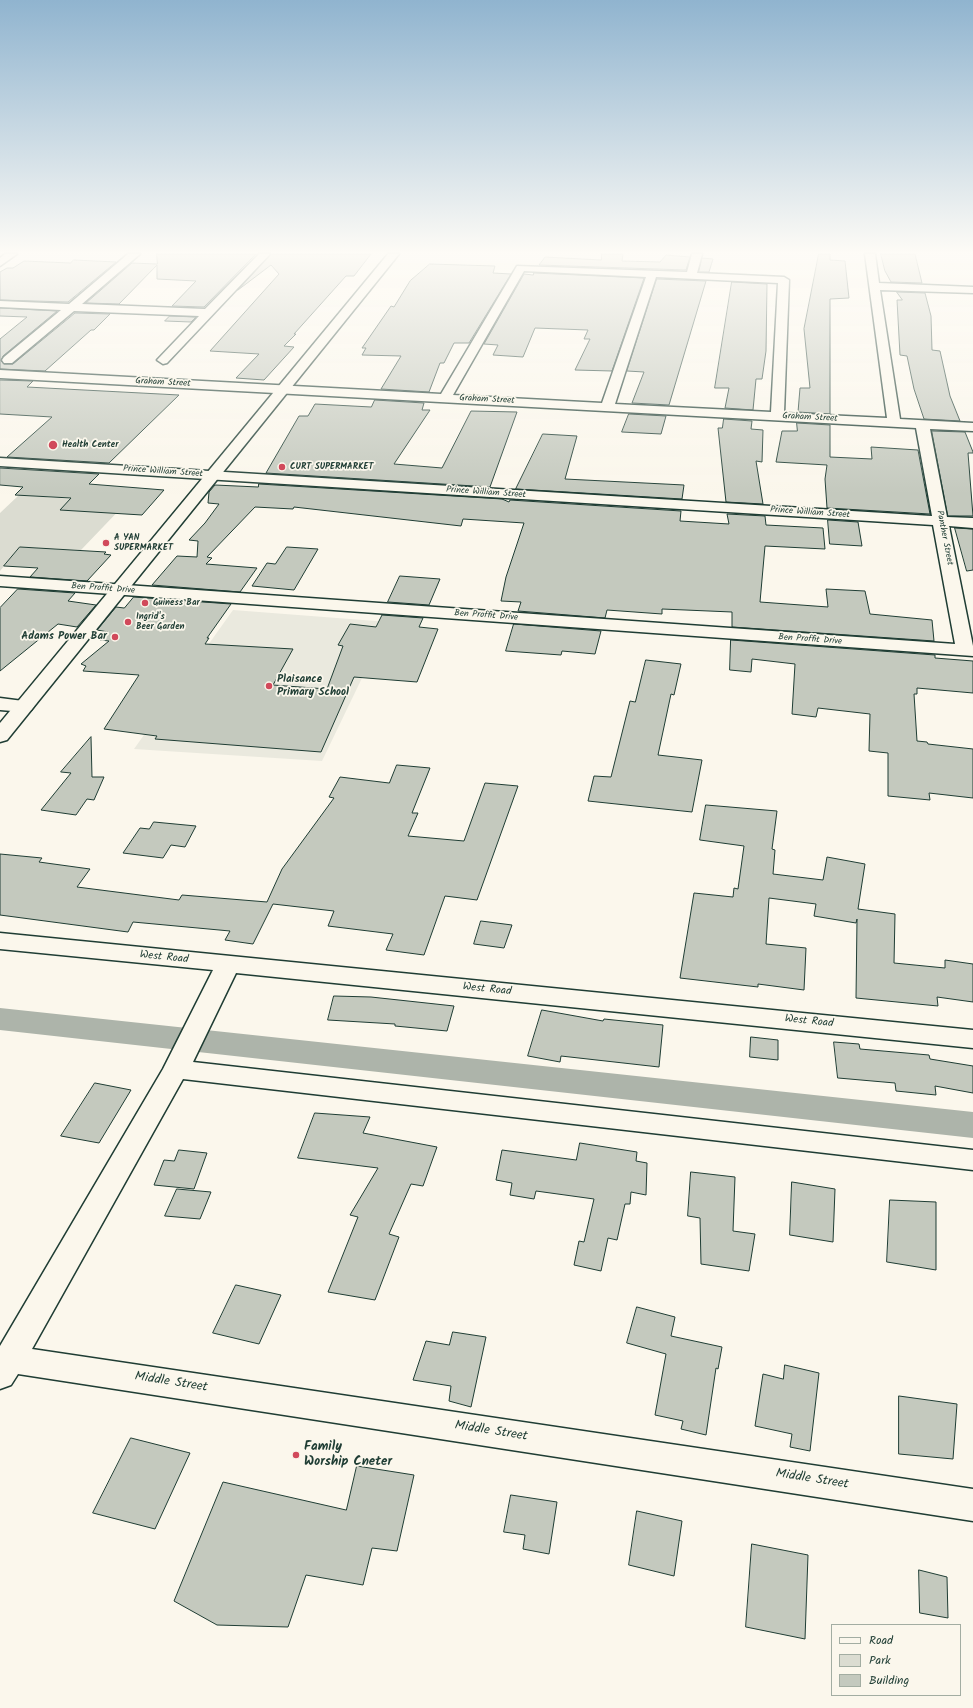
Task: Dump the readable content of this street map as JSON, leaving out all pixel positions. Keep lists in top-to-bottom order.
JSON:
{
  "streets": {
    "street": [
      "Graham Street",
      "Prince William Street",
      "Panther Street",
      "Ben Proffit Drive",
      "West Road",
      "Middle Street"
    ]
  },
  "crossings": [
    ["Graham Street", "Panther Street"],
    ["Prince William Street", "Panther Street"],
    ["Panther Street", "Ben Proffit Drive"]
  ],
  "places": [
    "Health Center",
    "CURT SUPERMARKET",
    "A YAN SUPERMARKET",
    "Guiness Bar",
    "Ingrid's Beer Garden",
    "Adams Power Bar",
    "Plaisance Primary School",
    "Family Worship Cneter"
  ],
  "legend": ["Road", "Park", "Building"]
}
